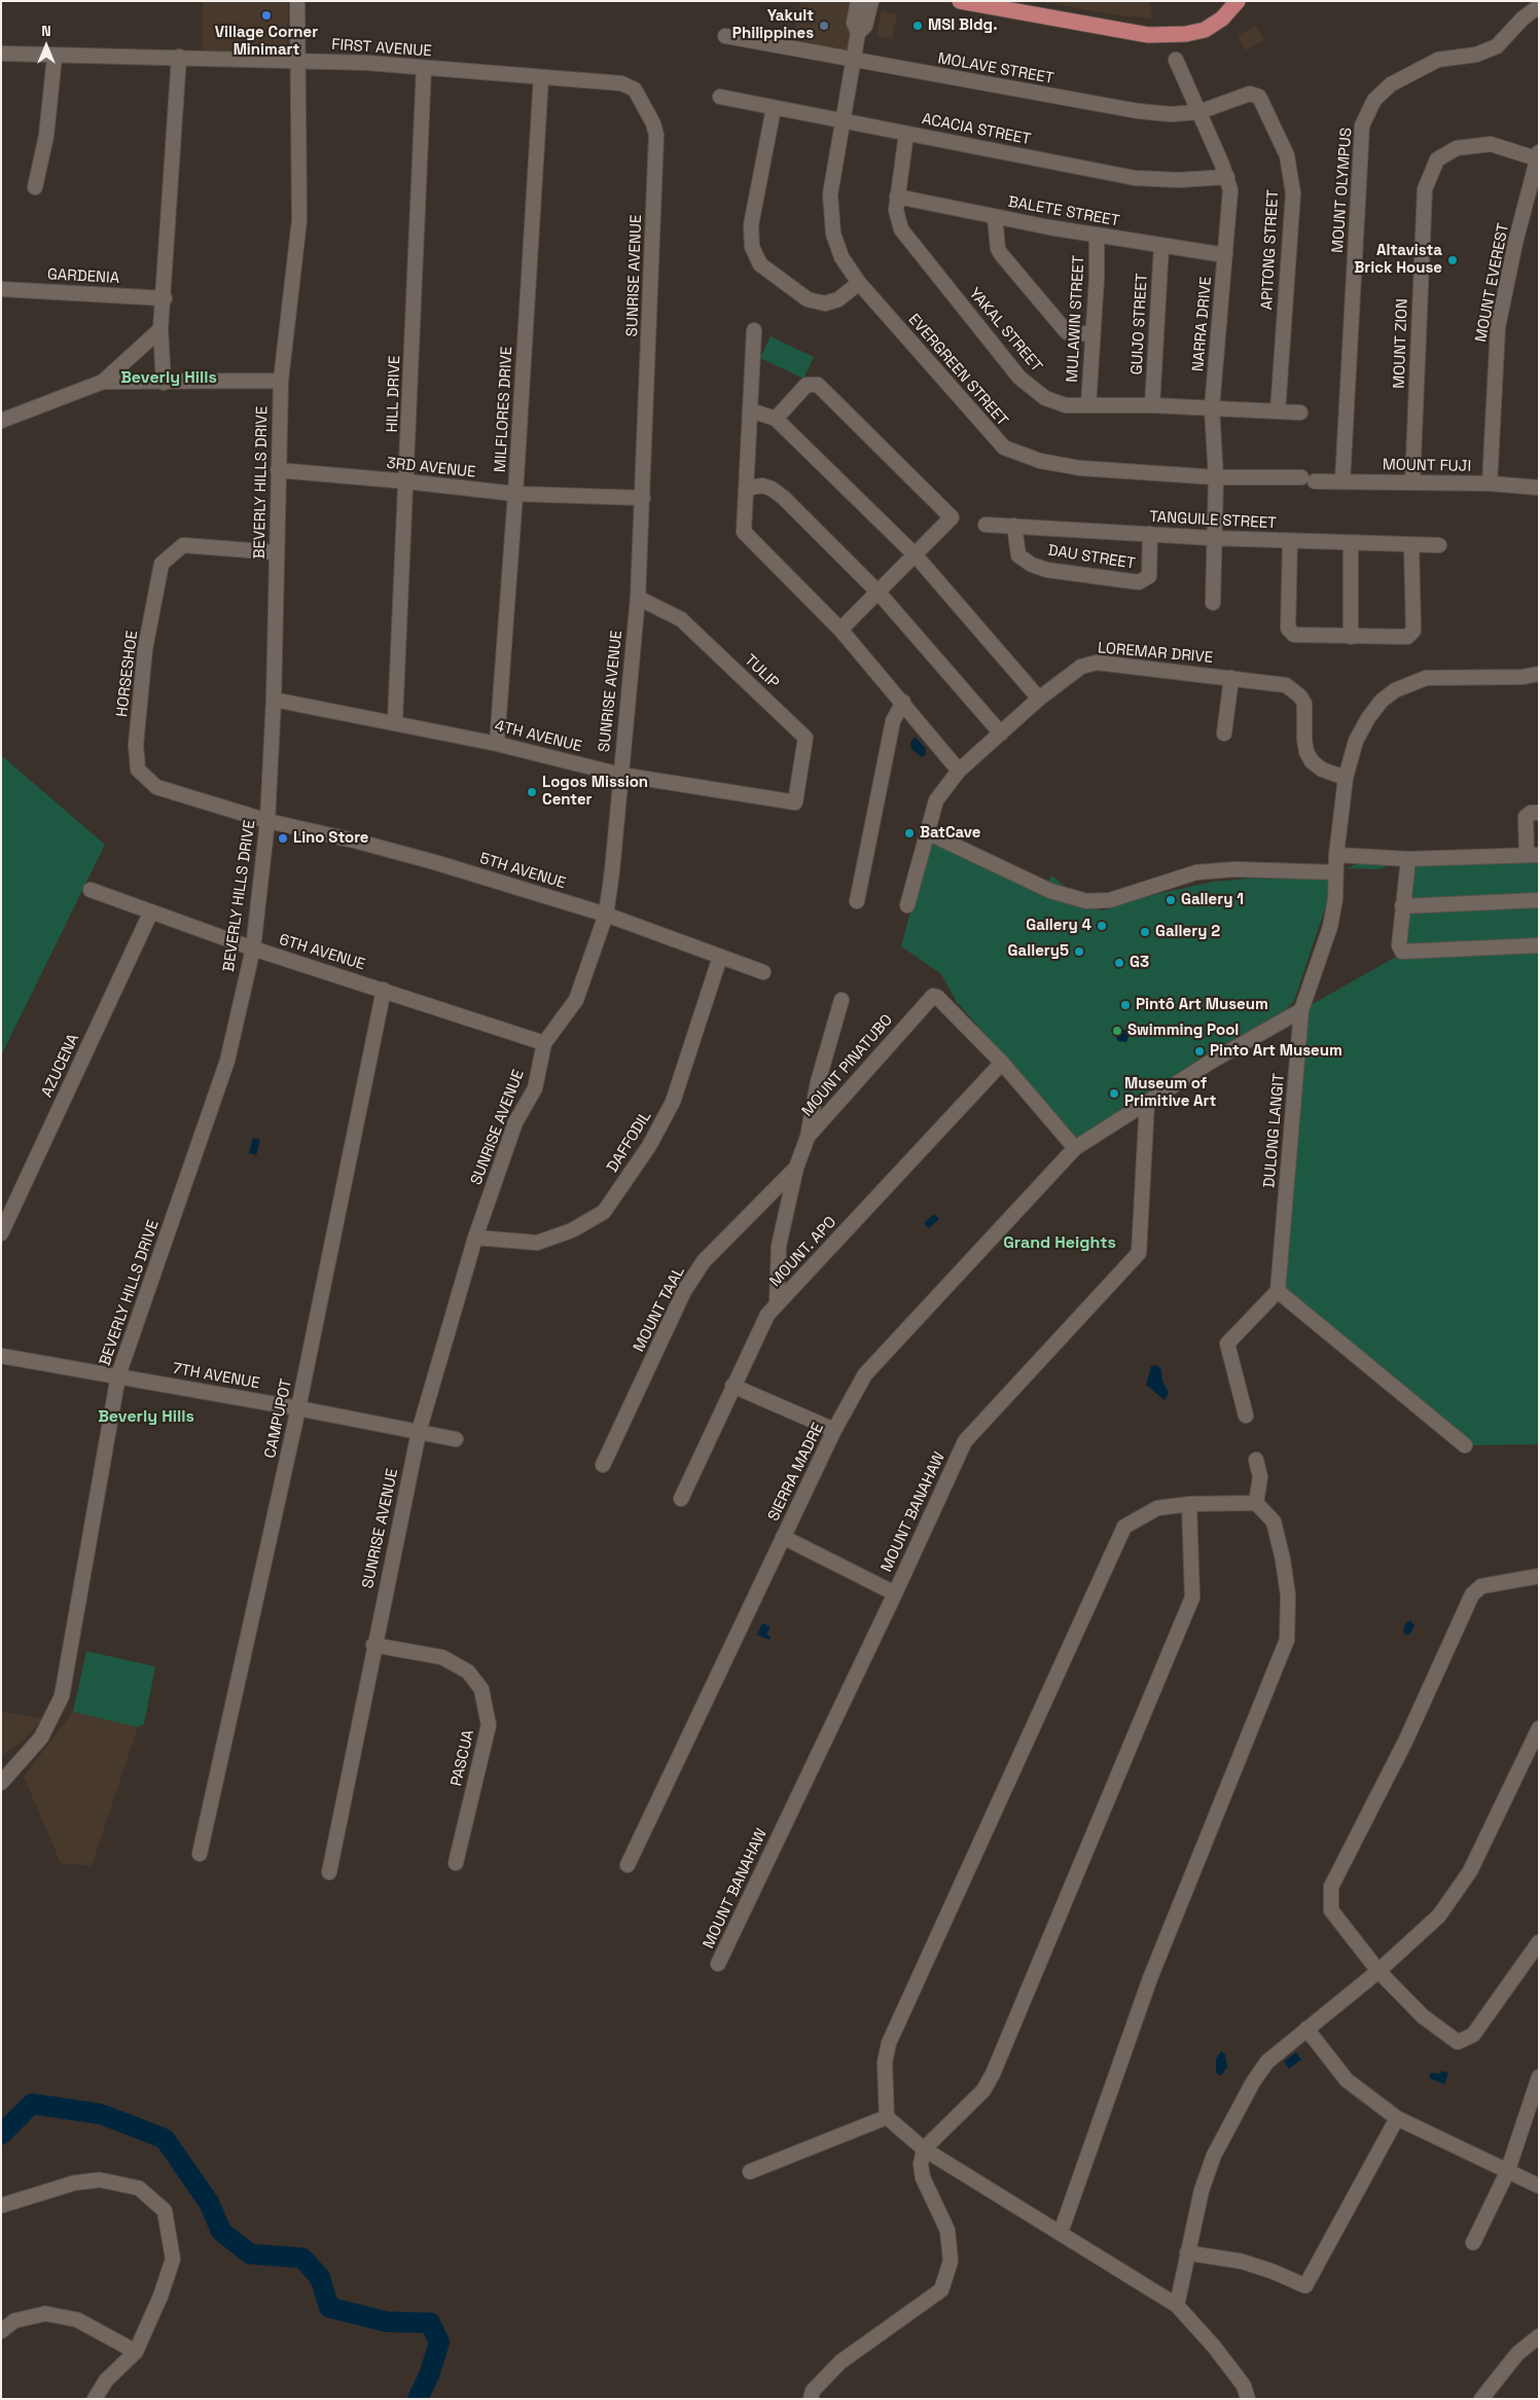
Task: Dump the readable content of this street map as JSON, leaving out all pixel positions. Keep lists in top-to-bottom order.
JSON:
{
  "streets": {
    "street": [
      "FIRST AVENUE",
      "MOLAVE STREET",
      "ACACIA STREET",
      "MOUNT OLYMPUS",
      "BALETE STREET",
      "APITONG STREET",
      "SUNRISE AVENUE",
      "GARDENIA",
      "MOUNT EVEREST",
      "MULAWIN STREET",
      "GUIJO STREET",
      "NARRA DRIVE",
      "YAKAL STREET",
      "MOUNT ZION",
      "EVERGREEN STREET",
      "HILL DRIVE",
      "MILFLORES DRIVE",
      "MOUNT FUJI",
      "3RD AVENUE",
      "BEVERLY HILLS DRIVE",
      "TANGUILE STREET",
      "DAU STREET",
      "LOREMAR DRIVE",
      "TULIP",
      "HORSESHOE",
      "4TH AVENUE",
      "5TH AVENUE",
      "6TH AVENUE",
      "AZUCENA",
      "MOUNT PINATUBO",
      "DULONG LANGIT",
      "DAFFODIL",
      "MOUNT. APO",
      "MOUNT TAAL",
      "7TH AVENUE",
      "CAMPUPOT",
      "SIERRA MADRE",
      "MOUNT BANAHAW",
      "PASCUA"
    ]
  },
  "crossings": [
    ["FIRST AVENUE", "SUNRISE AVENUE"],
    ["FIRST AVENUE", "HILL DRIVE"],
    ["FIRST AVENUE", "MILFLORES DRIVE"],
    ["FIRST AVENUE", "BEVERLY HILLS DRIVE"],
    ["MOLAVE STREET", "APITONG STREET"],
    ["MOLAVE STREET", "NARRA DRIVE"],
    ["MOLAVE STREET", "EVERGREEN STREET"],
    ["ACACIA STREET", "NARRA DRIVE"],
    ["ACACIA STREET", "YAKAL STREET"],
    ["ACACIA STREET", "EVERGREEN STREET"],
    ["MOUNT OLYMPUS", "MOUNT FUJI"],
    ["BALETE STREET", "MULAWIN STREET"],
    ["BALETE STREET", "GUIJO STREET"],
    ["BALETE STREET", "NARRA DRIVE"],
    ["BALETE STREET", "YAKAL STREET"],
    ["APITONG STREET", "YAKAL STREET"],
    ["SUNRISE AVENUE", "3RD AVENUE"],
    ["SUNRISE AVENUE", "TULIP"],
    ["SUNRISE AVENUE", "4TH AVENUE"],
    ["SUNRISE AVENUE", "5TH AVENUE"],
    ["SUNRISE AVENUE", "6TH AVENUE"],
    ["SUNRISE AVENUE", "DAFFODIL"],
    ["SUNRISE AVENUE", "7TH AVENUE"],
    ["SUNRISE AVENUE", "PASCUA"],
    ["MOUNT EVEREST", "MOUNT ZION"],
    ["MOUNT EVEREST", "MOUNT FUJI"],
    ["MULAWIN STREET", "YAKAL STREET"],
    ["GUIJO STREET", "YAKAL STREET"],
    ["NARRA DRIVE", "YAKAL STREET"],
    ["NARRA DRIVE", "EVERGREEN STREET"],
    ["NARRA DRIVE", "TANGUILE STREET"],
    ["MOUNT ZION", "MOUNT FUJI"],
    ["EVERGREEN STREET", "MOUNT FUJI"],
    ["HILL DRIVE", "3RD AVENUE"],
    ["HILL DRIVE", "4TH AVENUE"],
    ["MILFLORES DRIVE", "3RD AVENUE"],
    ["MILFLORES DRIVE", "4TH AVENUE"],
    ["3RD AVENUE", "BEVERLY HILLS DRIVE"],
    ["BEVERLY HILLS DRIVE", "HORSESHOE"],
    ["BEVERLY HILLS DRIVE", "4TH AVENUE"],
    ["BEVERLY HILLS DRIVE", "5TH AVENUE"],
    ["BEVERLY HILLS DRIVE", "6TH AVENUE"],
    ["BEVERLY HILLS DRIVE", "7TH AVENUE"],
    ["TANGUILE STREET", "DAU STREET"],
    ["LOREMAR DRIVE", "DULONG LANGIT"],
    ["TULIP", "4TH AVENUE"],
    ["HORSESHOE", "5TH AVENUE"],
    ["5TH AVENUE", "DAFFODIL"],
    ["6TH AVENUE", "AZUCENA"],
    ["6TH AVENUE", "CAMPUPOT"],
    ["MOUNT PINATUBO", "MOUNT. APO"],
    ["MOUNT PINATUBO", "MOUNT TAAL"],
    ["DULONG LANGIT", "SIERRA MADRE"],
    ["7TH AVENUE", "CAMPUPOT"],
    ["SIERRA MADRE", "MOUNT BANAHAW"]
  ],
  "districts": ["Beverly Hills", "Grand Heights", "Beverly Hills"],
  "places": [
    "Village Corner Minimart",
    "Yakult Philippines",
    "MSI Bldg.",
    "Altavista Brick House",
    "Logos Mission Center",
    "BatCave",
    "Lino Store",
    "Gallery 1",
    "Gallery 4",
    "Gallery 2",
    "Gallery5",
    "G3",
    "Pintô Art Museum",
    "Swimming Pool",
    "Pinto Art Museum",
    "Museum of Primitive Art"
  ],
  "north": "top"
}
